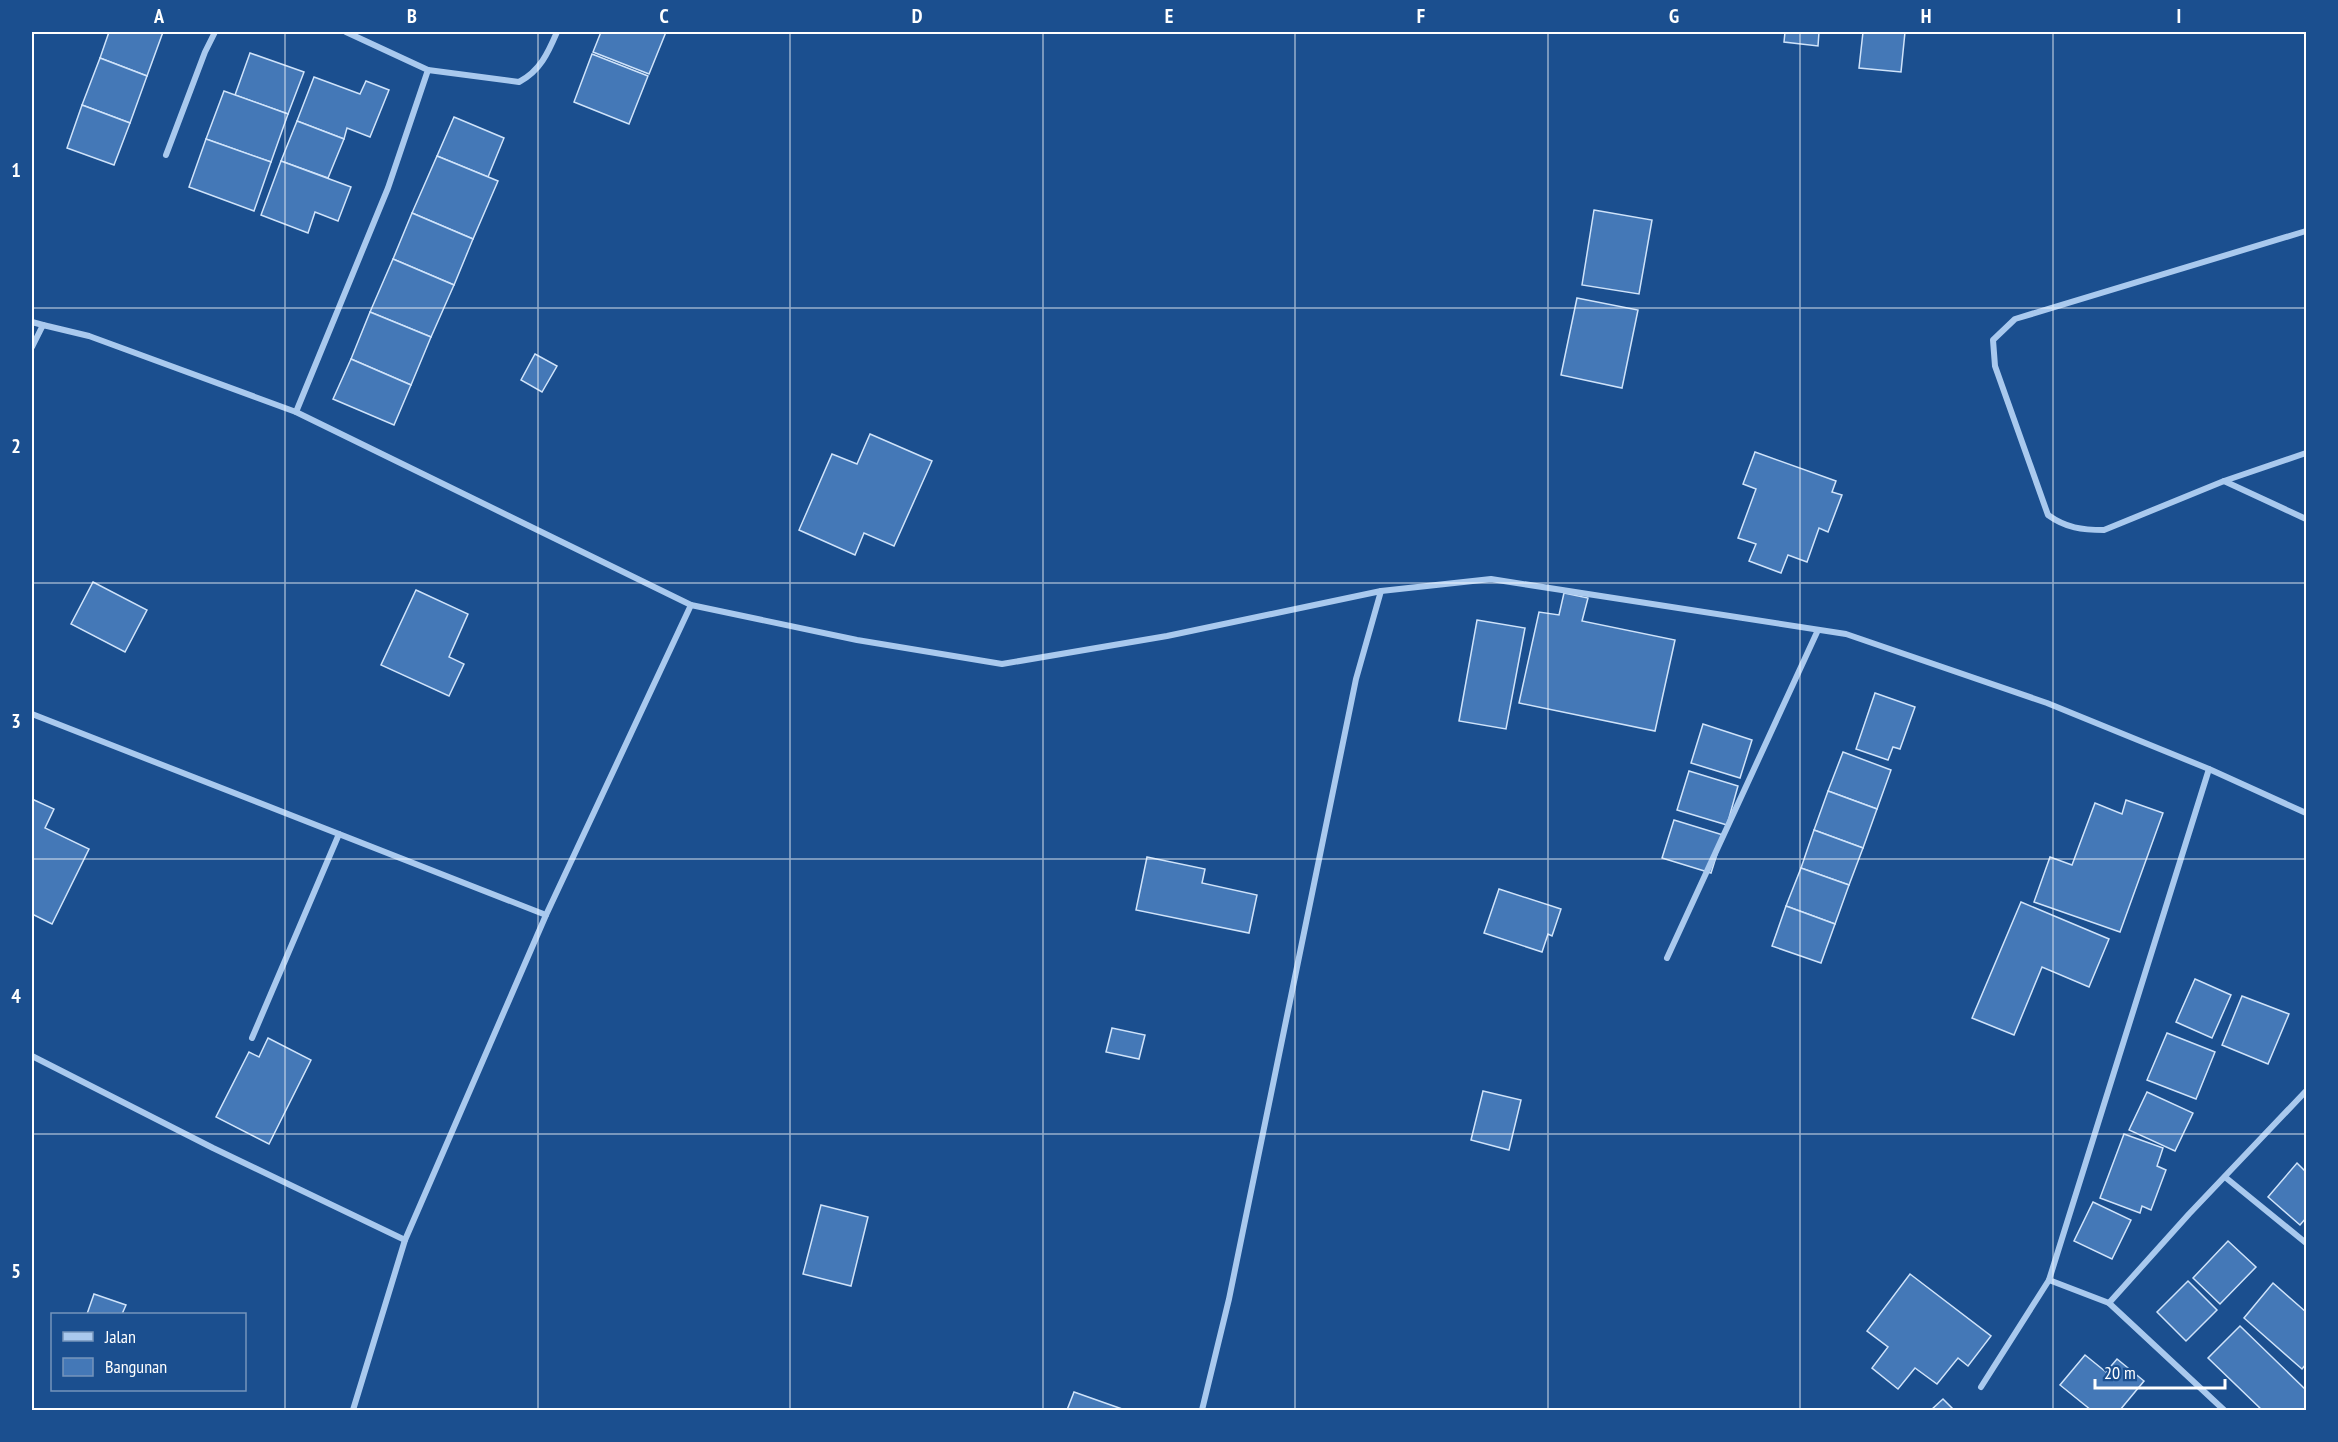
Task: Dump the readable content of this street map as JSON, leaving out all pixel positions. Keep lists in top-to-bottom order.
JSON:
{
  "legend": ["Jalan", "Bangunan"],
  "scale_bar": "20 m",
  "grid": {
    "columns": [
      "A",
      "B",
      "C",
      "D",
      "E",
      "F",
      "G",
      "H",
      "I"
    ],
    "rows": [
      "1",
      "2",
      "3",
      "4",
      "5"
    ]
  }
}
